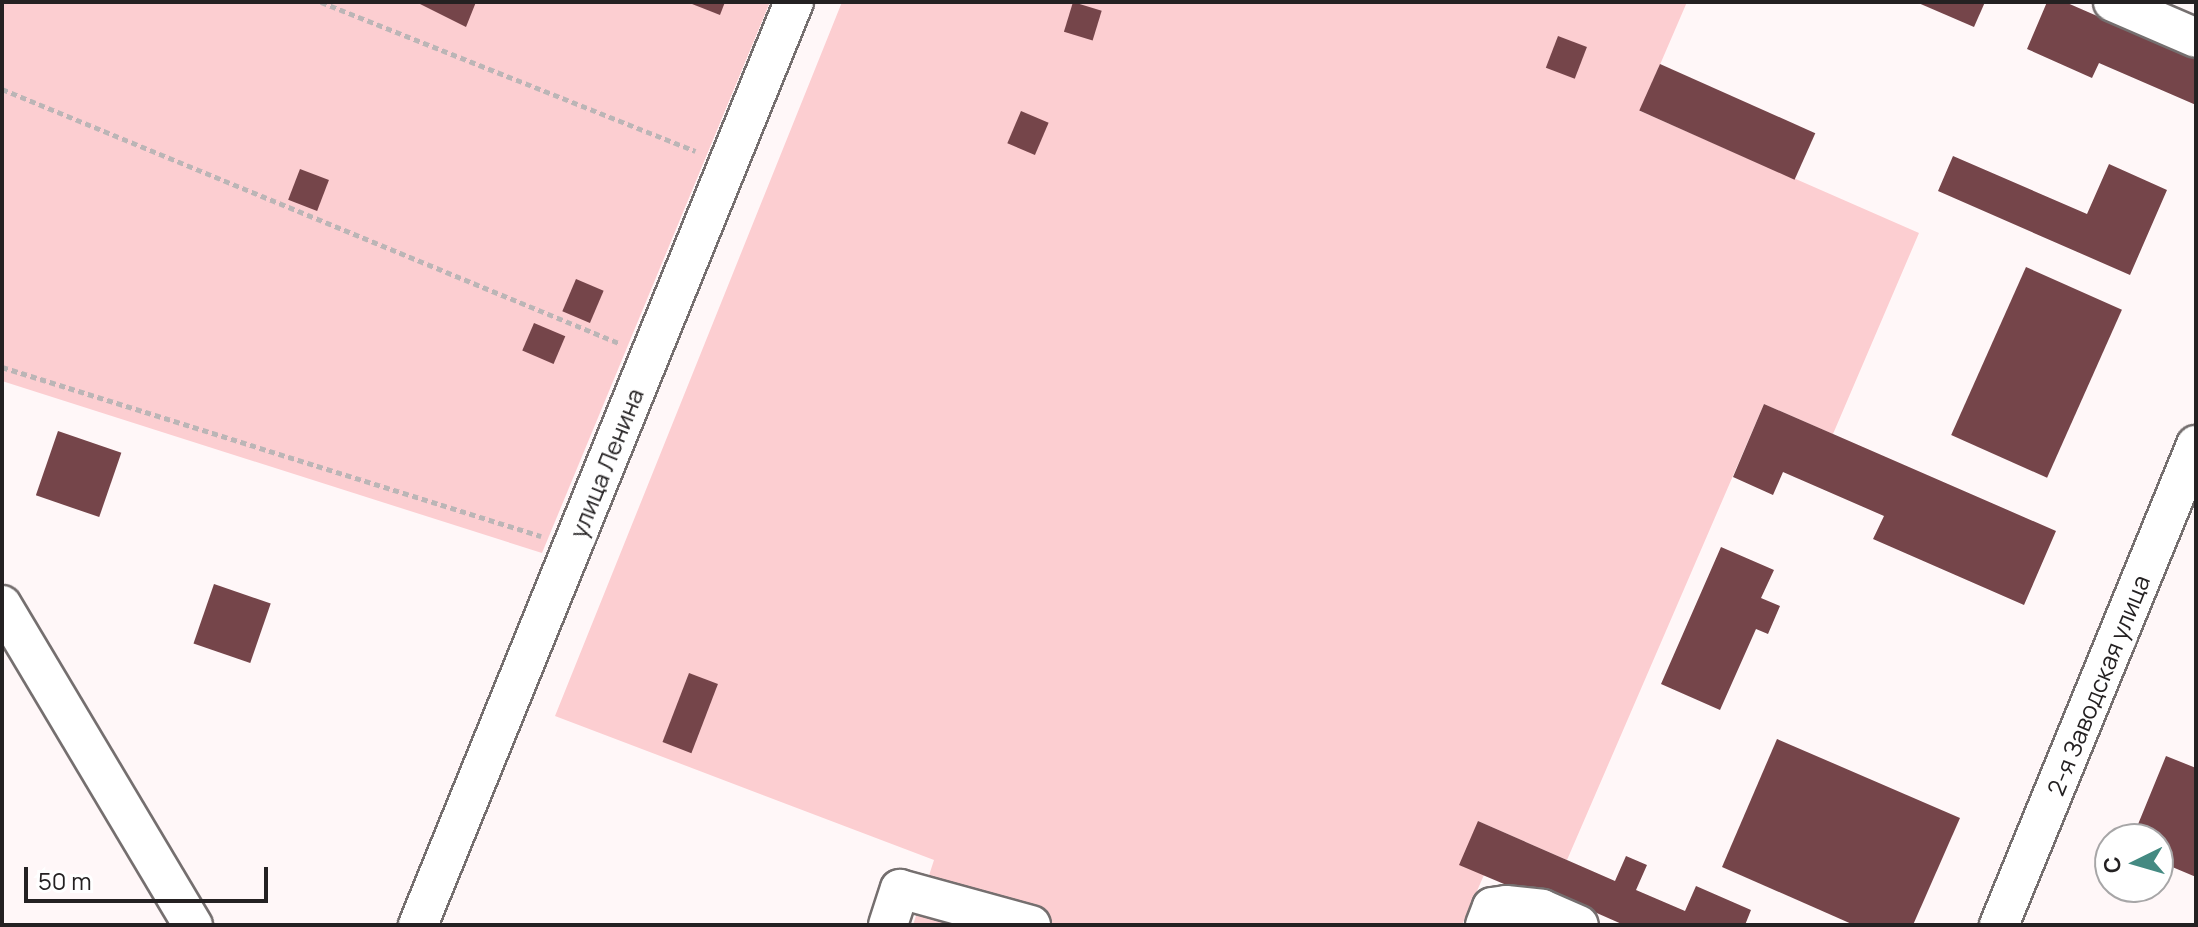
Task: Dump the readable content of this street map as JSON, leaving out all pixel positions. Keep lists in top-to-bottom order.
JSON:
{
  "streets": {
    "street": ["улица Ленина", "2-я Заводская улица"]
  },
  "scale_bar": "50 m",
  "north": "left"
}
